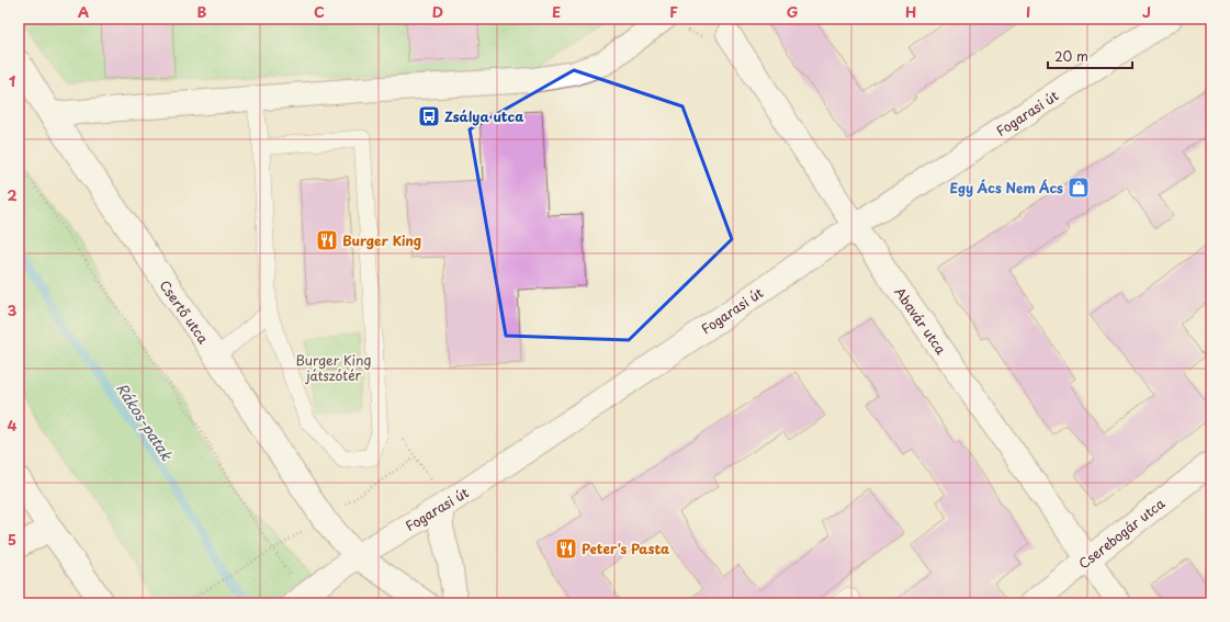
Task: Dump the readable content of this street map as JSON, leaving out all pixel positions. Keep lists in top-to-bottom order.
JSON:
{
  "streets": {
    "street": [
      "Fogarasi út",
      "Csertő utca",
      "Abavár utca",
      "Cserebogár utca"
    ]
  },
  "crossings": [
    ["Fogarasi út", "Csertő utca"],
    ["Fogarasi út", "Abavár utca"],
    ["Abavár utca", "Cserebogár utca"]
  ],
  "water": ["Rákos-patak"],
  "parks": ["Burger King játszótér"],
  "places": {
    "bus stop": ["Zsálya utca"],
    "shop": ["Egy Ács Nem Ács"],
    "restaurant": ["Burger King", "Peter's Pasta"]
  },
  "scale_bar": "20 m",
  "grid": {
    "columns": [
      "A",
      "B",
      "C",
      "D",
      "E",
      "F",
      "G",
      "H",
      "I",
      "J"
    ],
    "rows": [
      "1",
      "2",
      "3",
      "4",
      "5"
    ]
  }
}
